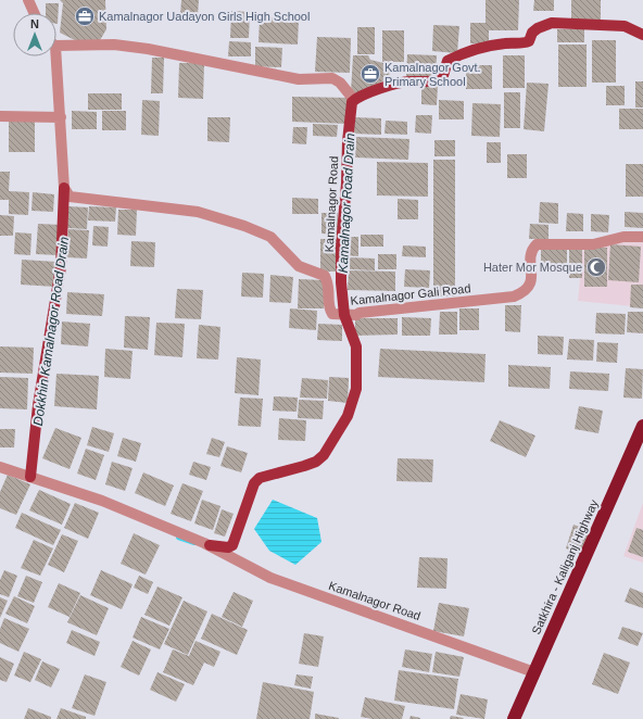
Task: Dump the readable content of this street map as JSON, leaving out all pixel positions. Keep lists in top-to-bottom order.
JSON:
{
  "streets": {
    "highway": ["Satkhira - Kaliganj Highway"],
    "main road": ["Kamalnagor Road"],
    "street": ["Kamalnagor Gali Road"]
  },
  "crossings": [
    ["Kamalnagor Road", "Kamalnagor Gali Road"],
    ["Kamalnagor Road", "Satkhira - Kaliganj Highway"]
  ],
  "water": ["Kamalnagor Road Drain", "Dokkhin Kamalnagor Road Drain"],
  "places": {
    "office": ["Kamalnagor Uadayon Girls High School", "Kamalnagor Govt. Primary School"],
    "mosque": ["Hater Mor Mosque"]
  },
  "north": "top"
}
